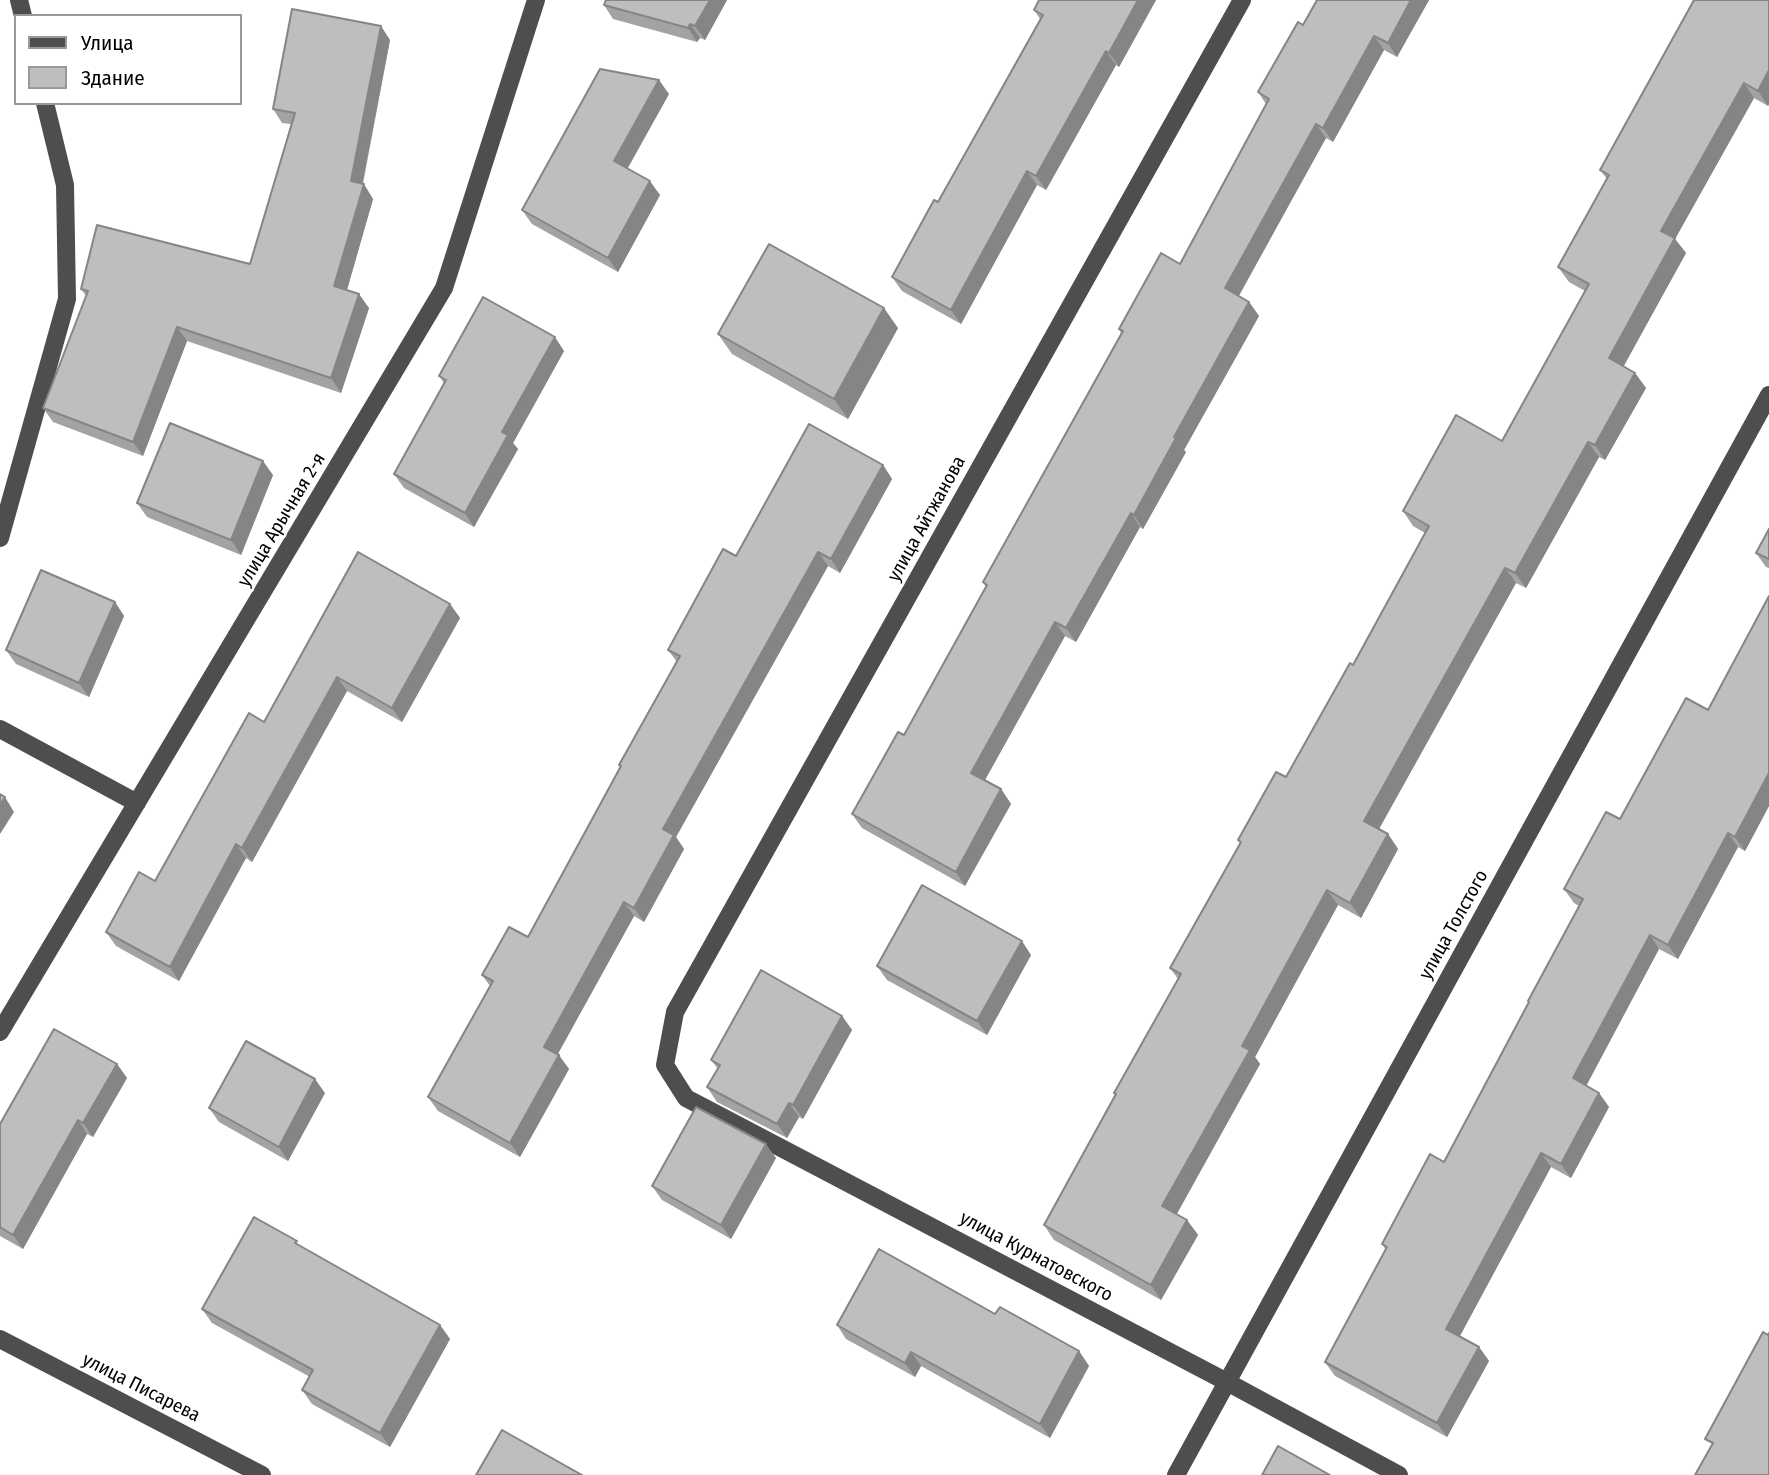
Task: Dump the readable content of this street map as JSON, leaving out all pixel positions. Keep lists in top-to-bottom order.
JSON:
{
  "streets": {
    "street": [
      "улица Айтжанова",
      "улица Арычная 2-я",
      "улица Толстого",
      "улица Курнатовского",
      "улица Писарева"
    ]
  },
  "crossings": [
    ["улица Айтжанова", "улица Курнатовского"],
    ["улица Толстого", "улица Курнатовского"]
  ],
  "legend": ["Улица", "Здание"]
}
